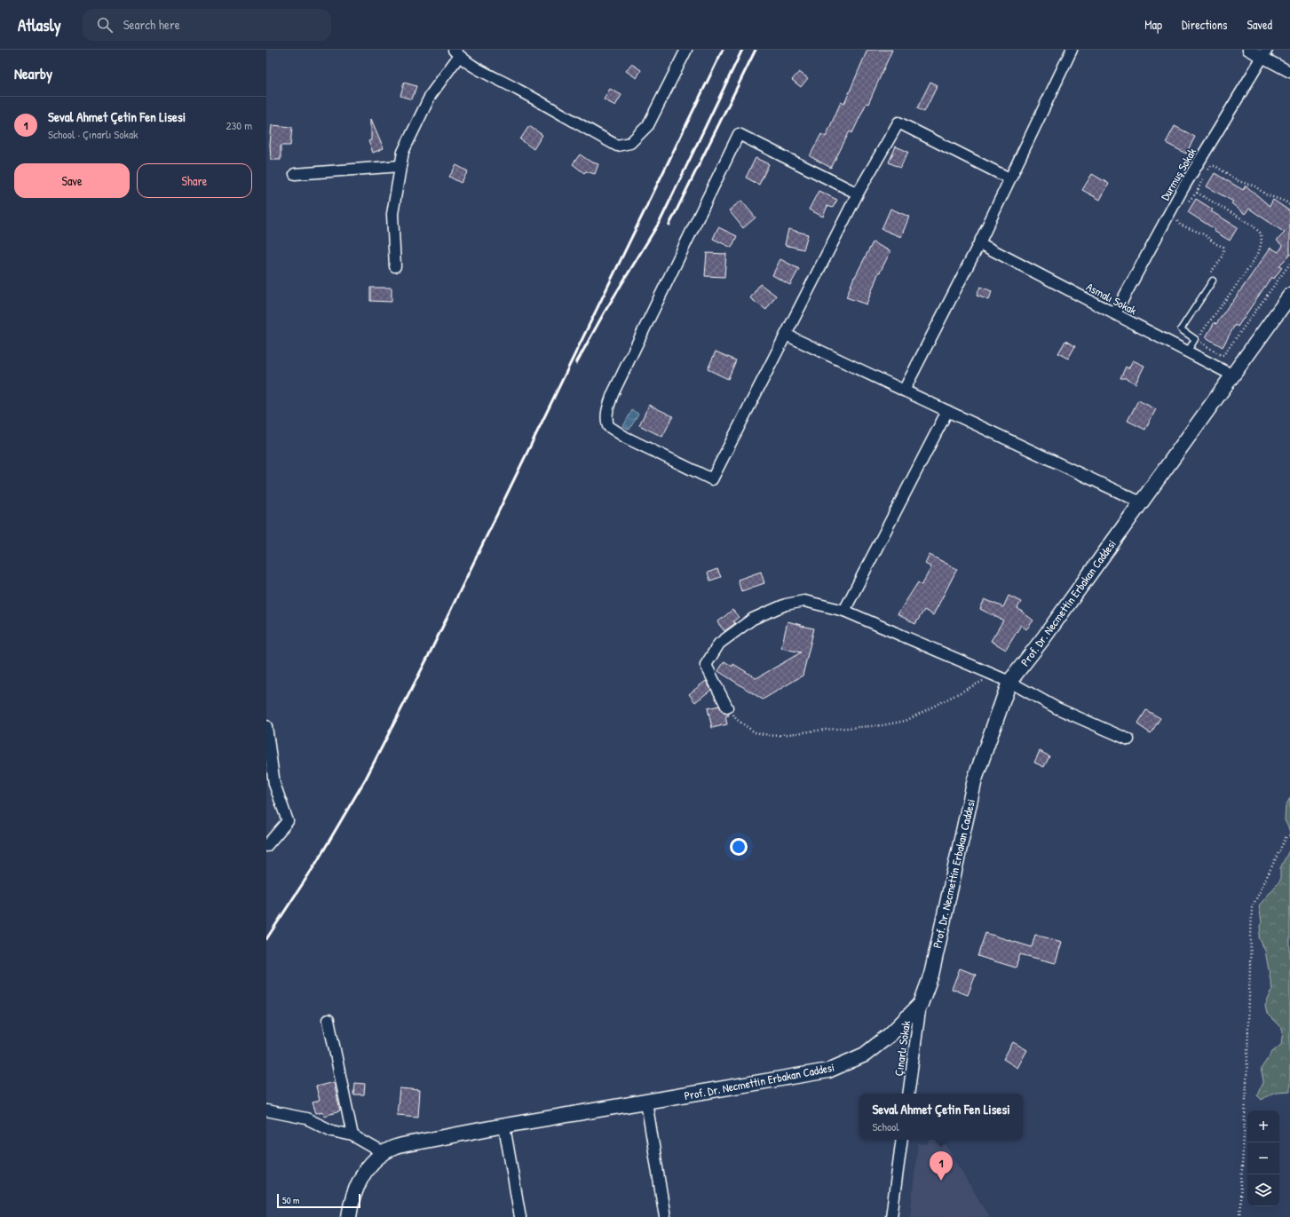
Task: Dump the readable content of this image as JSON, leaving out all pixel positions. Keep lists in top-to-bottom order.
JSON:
{
  "streets": {
    "street": [
      "Durmuş Sokak",
      "Asmalı Sokak",
      "Prof. Dr. Necmettin Erbakan Caddesi",
      "Çınarlı Sokak"
    ]
  },
  "crossings": [
    ["Durmuş Sokak", "Asmalı Sokak"],
    ["Asmalı Sokak", "Prof. Dr. Necmettin Erbakan Caddesi"],
    ["Prof. Dr. Necmettin Erbakan Caddesi", "Çınarlı Sokak"]
  ],
  "scale_bar": "50 m",
  "page": {
    "header": "Atlasly",
    "search": "Search here",
    "nav": ["Map", "Directions", "Saved"],
    "heading": "Nearby",
    "list": [
      {
        "mark": "1",
        "name": "Seval Ahmet Çetin Fen Lisesi",
        "note": "School · Çınarlı Sokak",
        "value": "230 m"
      }
    ],
    "buttons": ["Save", "Share"],
    "popup": ["Seval Ahmet Çetin Fen Lisesi", "School"],
    "map_buttons": ["+", "−"],
    "pins": "1",
    "scale": "50 m"
  }
}
